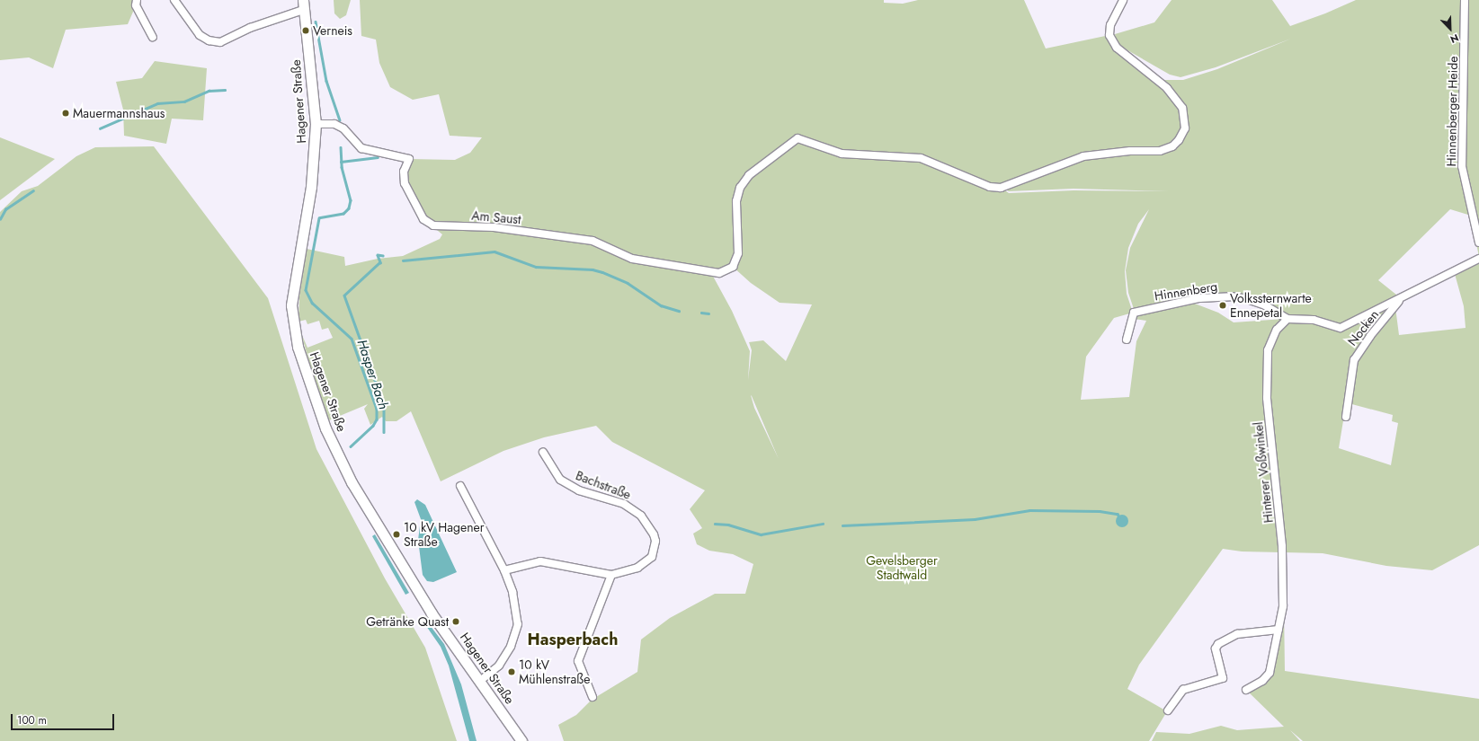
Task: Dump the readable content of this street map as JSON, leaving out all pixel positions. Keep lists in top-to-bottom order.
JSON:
{
  "streets": {
    "main road": ["Hagener Straße"],
    "street": [
      "Hinnenberger Heide",
      "Am Saust",
      "Hinnenberg",
      "Nocken",
      "Hinterer Voßwinkel",
      "Bachstraße"
    ]
  },
  "crossings": [
    ["Hagener Straße", "Am Saust"],
    ["Hinnenberg", "Hinterer Voßwinkel"]
  ],
  "districts": ["Hasperbach"],
  "water": ["Hasper Bach"],
  "parks": ["Gevelsberger Stadtwald"],
  "places": [
    "Verneis",
    "Mauermannshaus",
    "Volkssternwarte Ennepetal",
    "10 kV Hagener Straße",
    "Getränke Quast",
    "10 kV Mühlenstraße"
  ],
  "scale_bar": "100 m",
  "north": "bottom right"
}
